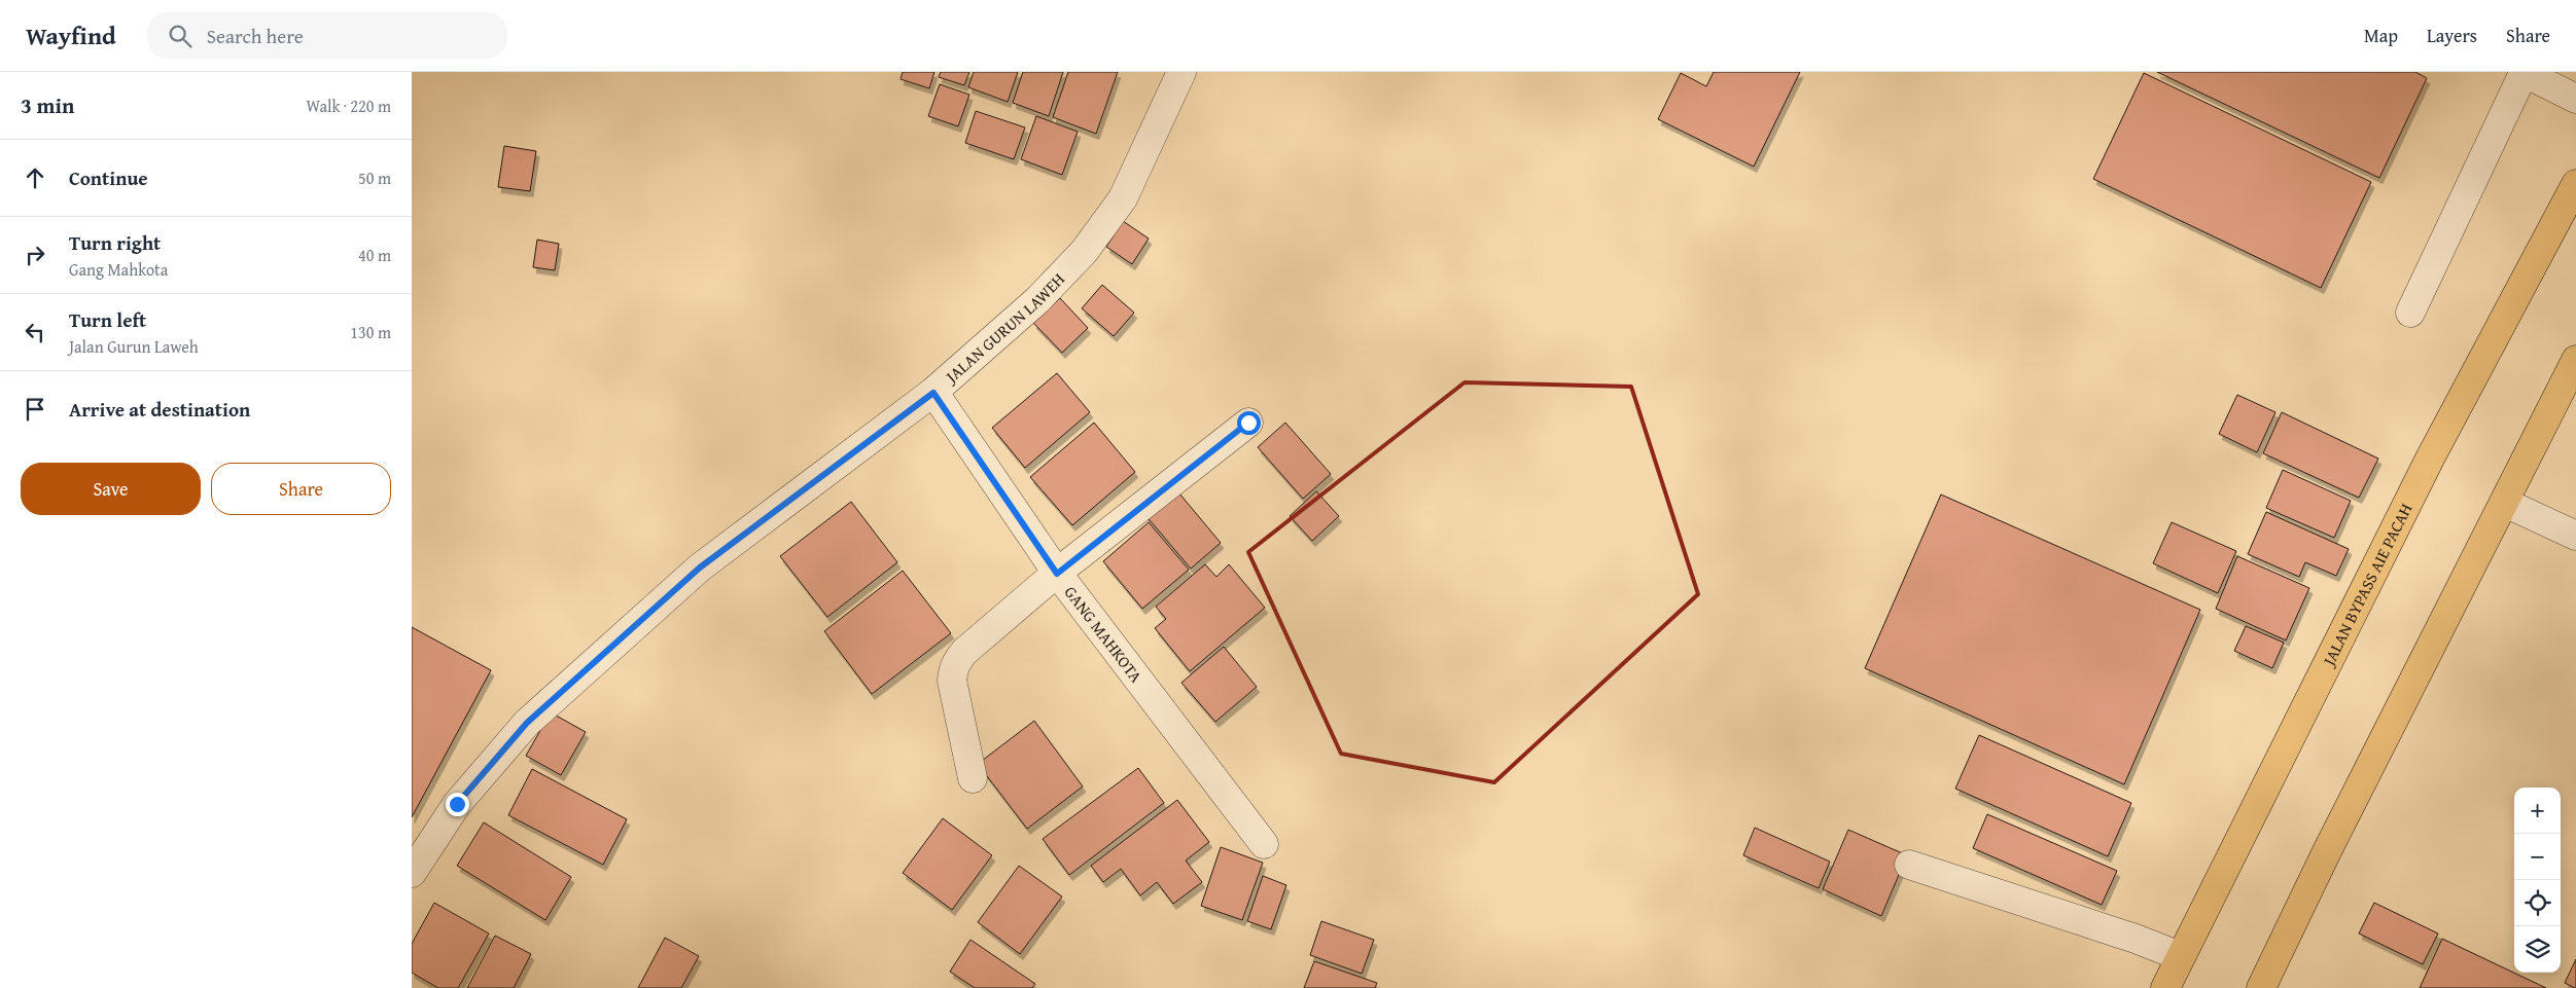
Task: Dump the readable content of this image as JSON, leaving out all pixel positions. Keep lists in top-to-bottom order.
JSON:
{
  "streets": {
    "highway": ["JALAN BYPASS AIE PACAH"],
    "street": ["JALAN GURUN LAWEH", "GANG MAHKOTA"]
  },
  "crossings": [
    ["JALAN GURUN LAWEH", "GANG MAHKOTA"]
  ],
  "page": {
    "header": "Wayfind",
    "search": "Search here",
    "nav": ["Map", "Layers", "Share"],
    "heading": ["3 min", "Walk · 220 m"],
    "list": [
      ["Continue", "50 m"],
      ["Turn right", "Gang Mahkota", "40 m"],
      ["Turn left", "Jalan Gurun Laweh", "130 m"],
      "Arrive at destination"
    ],
    "buttons": ["Save", "Share"],
    "map_buttons": ["+", "−"]
  }
}
